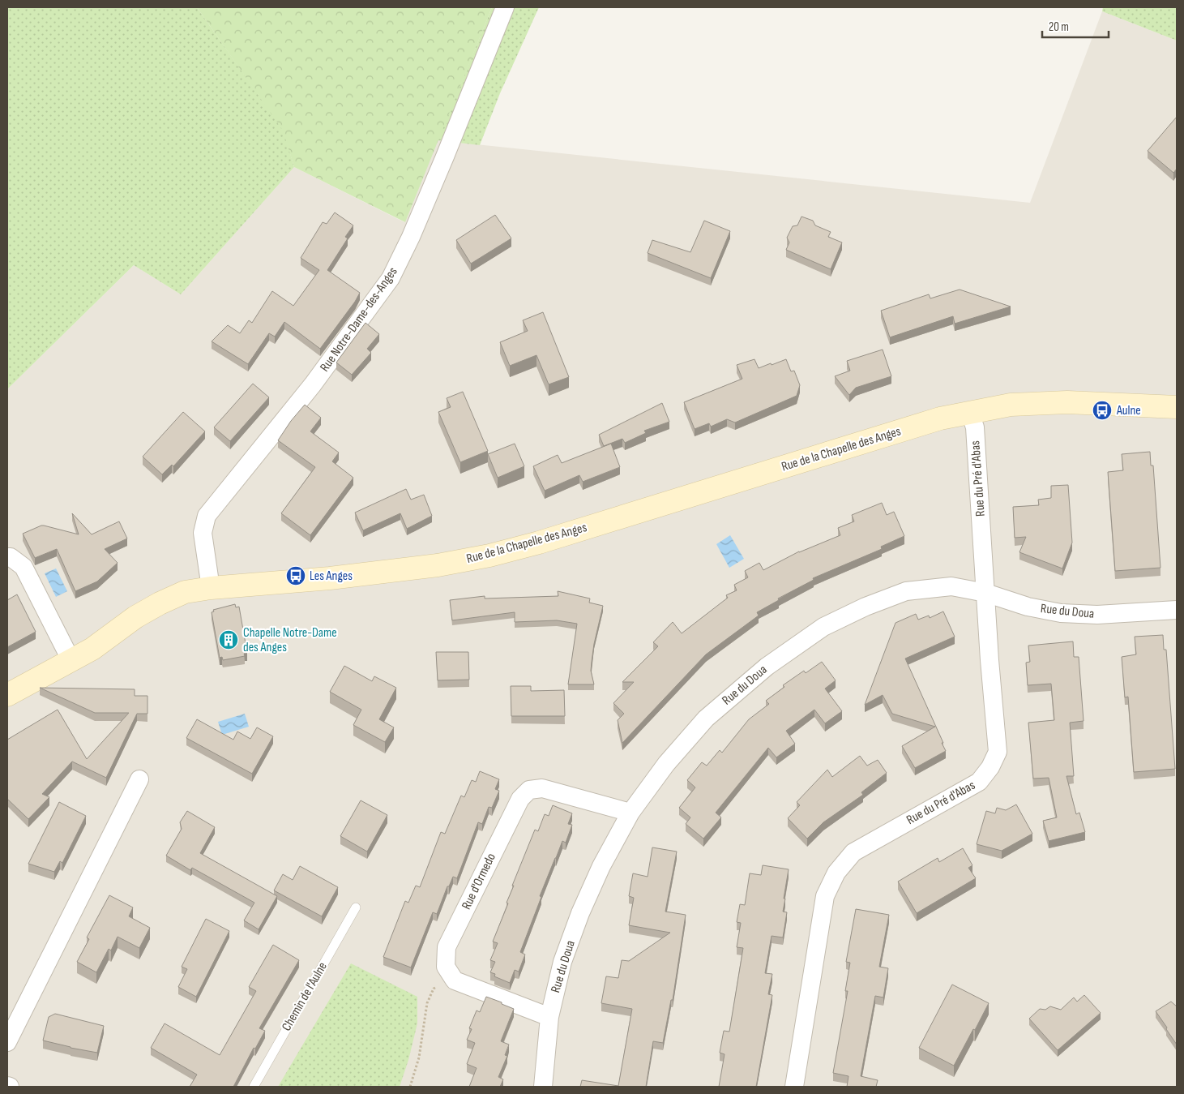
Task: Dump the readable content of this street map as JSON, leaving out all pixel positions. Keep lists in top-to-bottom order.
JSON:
{
  "streets": {
    "main road": ["Rue de la Chapelle des Anges"],
    "street": [
      "Rue Notre-Dame-des-Anges",
      "Rue du Pré d'Abas",
      "Rue du Doua",
      "Rue d'Ormedo"
    ],
    "lane": ["Chemin de l'Aulne"]
  },
  "crossings": [
    ["Rue Notre-Dame-des-Anges", "Rue de la Chapelle des Anges"],
    ["Rue de la Chapelle des Anges", "Rue du Pré d'Abas"],
    ["Rue du Pré d'Abas", "Rue du Doua"],
    ["Rue du Doua", "Rue d'Ormedo"]
  ],
  "places": {
    "bus stop": ["Aulne", "Les Anges"],
    "building": ["Chapelle Notre-Dame des Anges"]
  },
  "scale_bar": "20 m"
}
